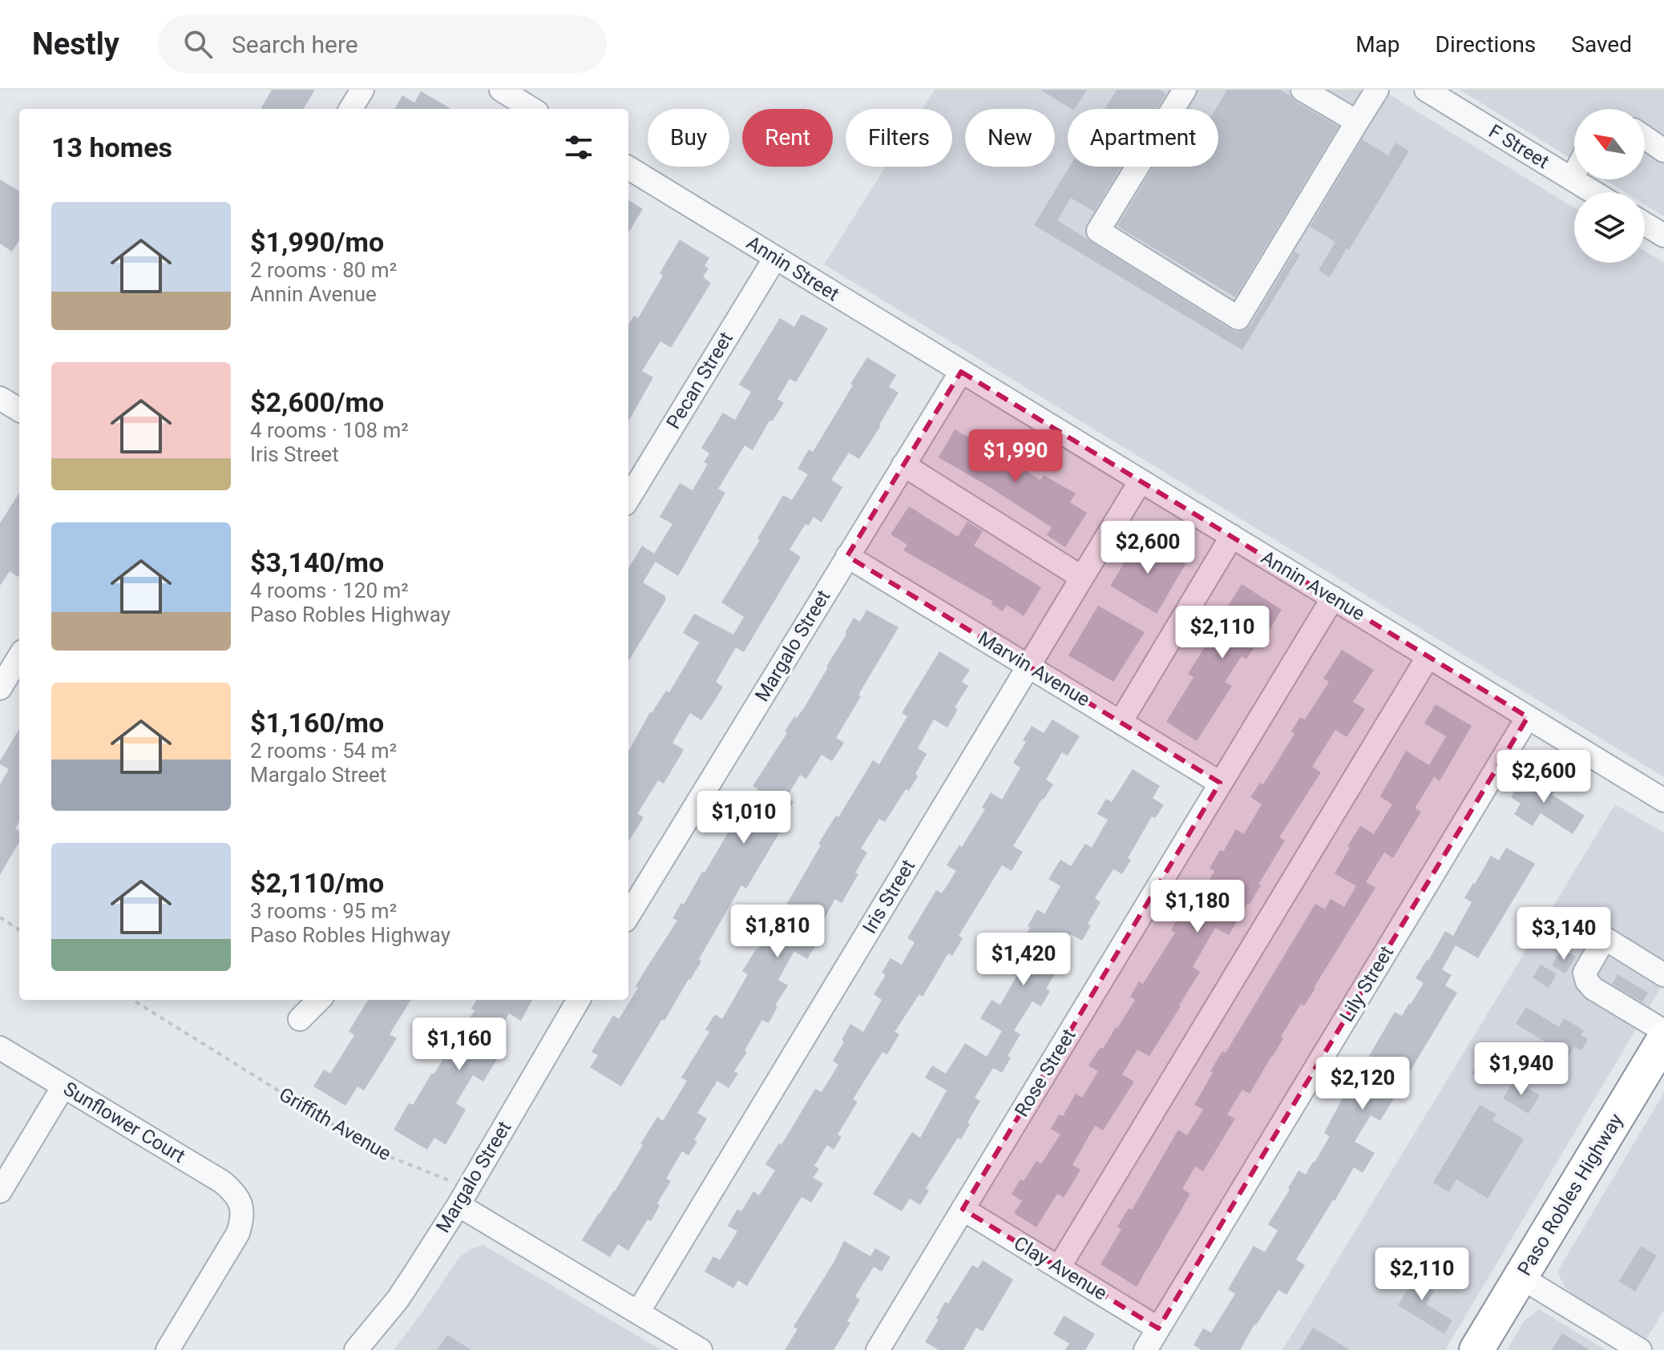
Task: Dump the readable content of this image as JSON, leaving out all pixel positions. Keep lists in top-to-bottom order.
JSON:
{
  "streets": {
    "highway": ["Paso Robles Highway"],
    "street": [
      "F Street",
      "Annin Street",
      "Pecan Street",
      "Annin Avenue",
      "Margalo Street",
      "Marvin Avenue",
      "Iris Street",
      "Lily Street",
      "Rose Street",
      "Sunflower Court",
      "Clay Avenue"
    ],
    "path": ["Griffith Avenue"]
  },
  "crossings": [
    ["Annin Street", "Pecan Street"],
    ["Annin Street", "Annin Avenue"],
    ["Annin Street", "Margalo Street"],
    ["Annin Avenue", "Margalo Street"],
    ["Annin Avenue", "Iris Street"],
    ["Annin Avenue", "Lily Street"],
    ["Annin Avenue", "Rose Street"],
    ["Margalo Street", "Marvin Avenue"],
    ["Margalo Street", "Griffith Avenue"],
    ["Marvin Avenue", "Iris Street"],
    ["Marvin Avenue", "Rose Street"],
    ["Lily Street", "Clay Avenue"],
    ["Rose Street", "Clay Avenue"]
  ],
  "north": "top left",
  "page": {
    "header": "Nestly",
    "search": "Search here",
    "nav": ["Map", "Directions", "Saved"],
    "chip": [
      "Buy",
      "Rent",
      "Filters",
      "New",
      "Apartment"
    ],
    "heading": "13 homes",
    "list": [
      {
        "name": "$1,990/mo",
        "note": "2 rooms · 80 m² · Annin Avenue"
      },
      {
        "name": "$2,600/mo",
        "note": "4 rooms · 108 m² · Iris Street"
      },
      {
        "name": "$3,140/mo",
        "note": "4 rooms · 120 m² · Paso Robles Highway"
      },
      {
        "name": "$1,160/mo",
        "note": "2 rooms · 54 m² · Margalo Street"
      },
      {
        "name": "$2,110/mo",
        "note": "3 rooms · 95 m² · Paso Robles Highway"
      }
    ],
    "price": [
      "$1,990",
      "$2,600",
      "$2,110",
      "$2,600",
      "$1,010",
      "$1,180",
      "$1,810",
      "$3,140",
      "$1,420",
      "$1,160",
      "$1,940",
      "$2,120",
      "$2,110"
    ]
  }
}
